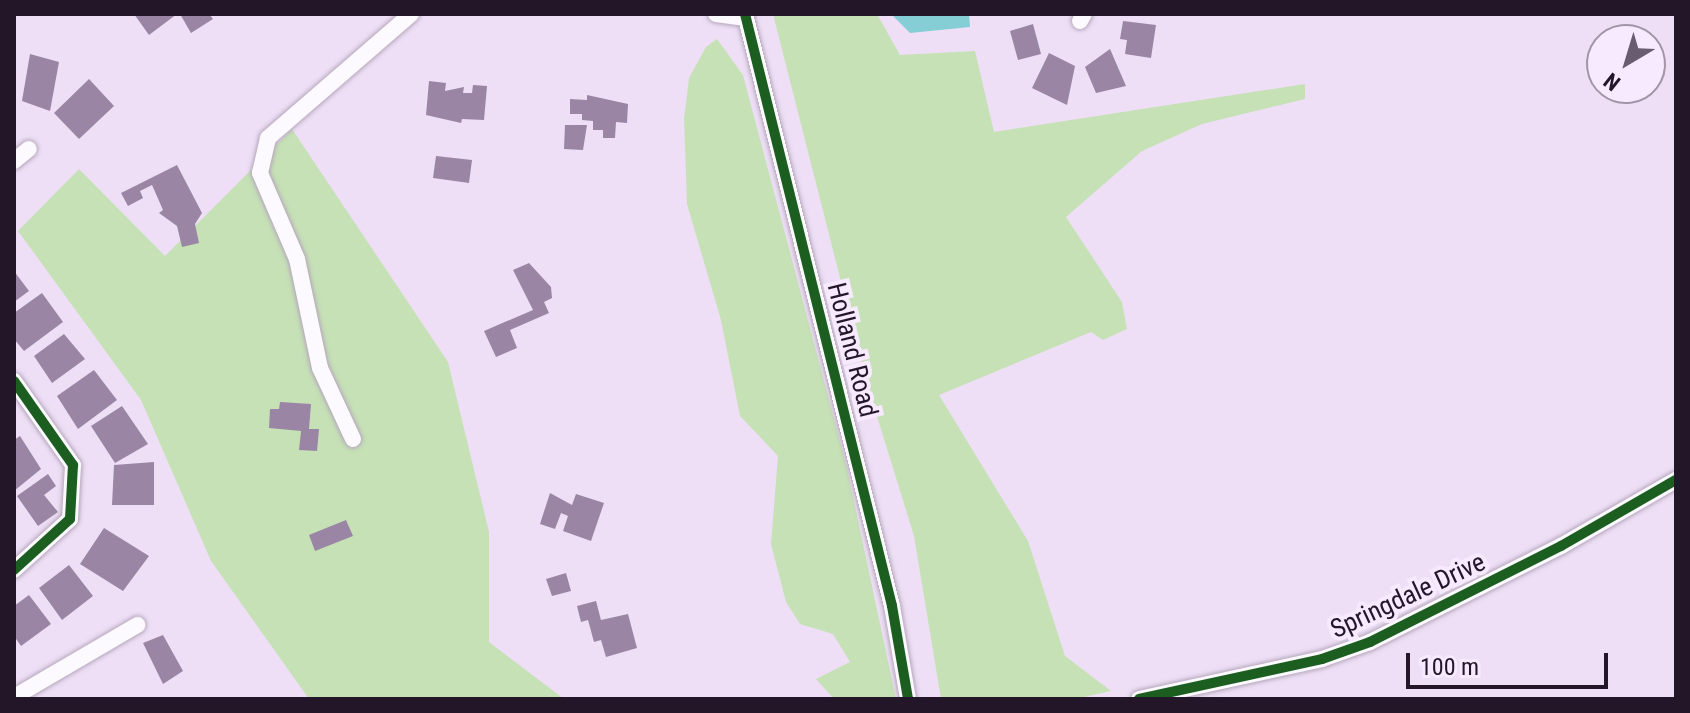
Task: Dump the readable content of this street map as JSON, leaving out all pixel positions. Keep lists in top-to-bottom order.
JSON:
{
  "streets": {
    "street": ["Holland Road", "Springdale Drive"]
  },
  "scale_bar": "100 m",
  "north": "bottom left"
}
